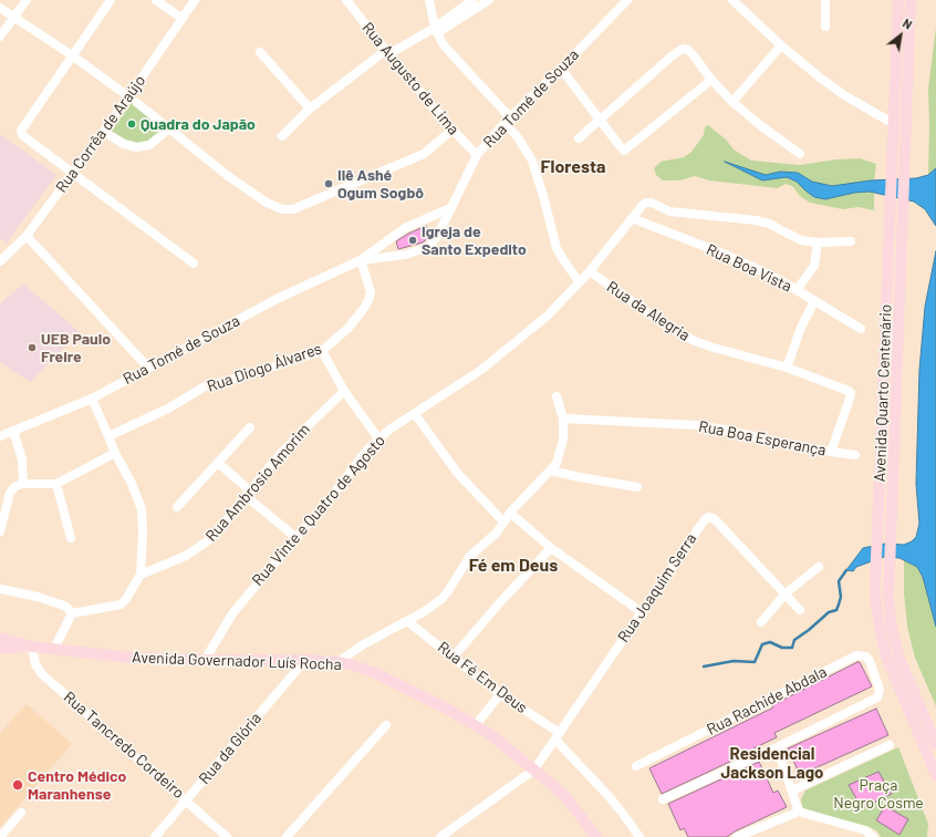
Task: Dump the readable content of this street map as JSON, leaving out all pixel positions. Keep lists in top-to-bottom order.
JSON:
{
  "streets": {
    "main road": ["Avenida Quarto Centenário", "Avenida Governador Luís Rocha"],
    "street": [
      "Rua Augusto de Lima",
      "Rua Tomé de Souza",
      "Rua Corrêa de Araújo",
      "Rua Boa Vista",
      "Rua da Alegria",
      "Rua Diogo Álvares",
      "Rua Boa Esperança",
      "Rua Ambrosio Amorim",
      "Rua Vinte e Quatro de Agosto",
      "Rua Joaquim Serra",
      "Rua Fé Em Deus",
      "Rua Rachide Abdala",
      "Rua Tancredo Cordeiro",
      "Rua da Glória"
    ]
  },
  "crossings": [
    ["Rua Augusto de Lima", "Rua Tomé de Souza"],
    ["Rua Tomé de Souza", "Rua Diogo Álvares"],
    ["Rua Boa Vista", "Rua Vinte e Quatro de Agosto"],
    ["Rua da Alegria", "Rua Boa Esperança"],
    ["Rua da Alegria", "Rua Vinte e Quatro de Agosto"],
    ["Rua Vinte e Quatro de Agosto", "Avenida Governador Luís Rocha"],
    ["Rua Joaquim Serra", "Avenida Governador Luís Rocha"],
    ["Rua Joaquim Serra", "Rua Fé Em Deus"],
    ["Avenida Governador Luís Rocha", "Rua Tancredo Cordeiro"],
    ["Avenida Governador Luís Rocha", "Rua da Glória"],
    ["Rua Tancredo Cordeiro", "Rua da Glória"]
  ],
  "districts": ["Floresta", "Fé em Deus", "Residencial Jackson Lago"],
  "parks": ["Praça Negro Cosme"],
  "places": [
    "Quadra do Japão",
    "Ilê Ashé Ogum Sogbô",
    "Igreja de Santo Expedito",
    "UEB Paulo Freire",
    "Centro Médico Maranhense"
  ],
  "north": "top right"
}
